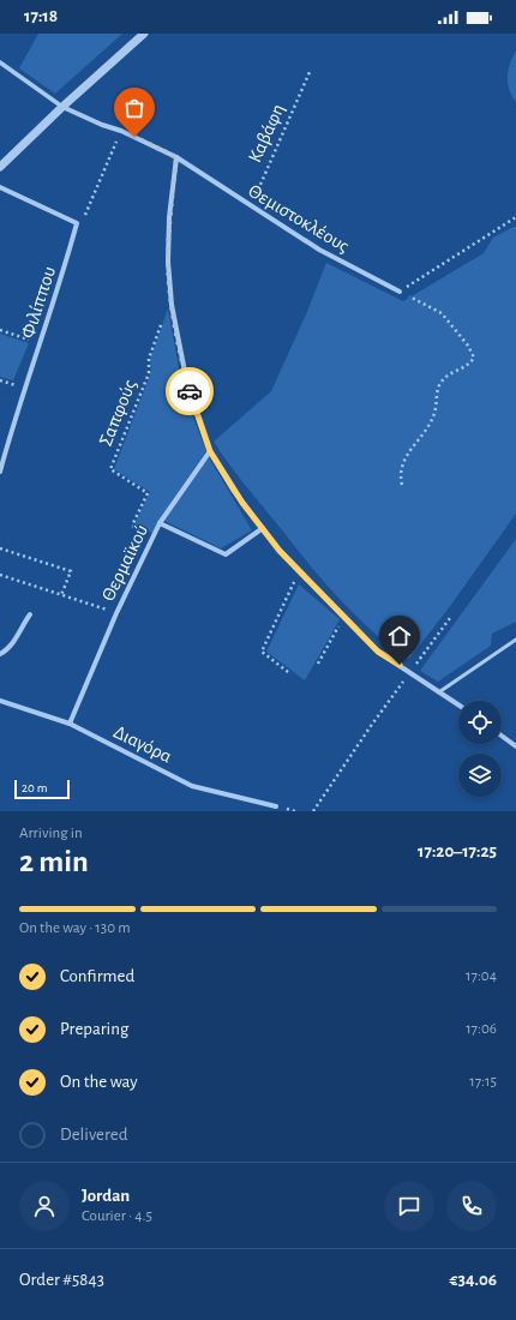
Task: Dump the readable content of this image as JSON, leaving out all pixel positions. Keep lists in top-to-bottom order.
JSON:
{
  "streets": {
    "street": [
      "Θεμιστοκλέους",
      "Φιλίππου",
      "Θερμαϊκού",
      "Διαγόρα"
    ],
    "path": ["Καβάφη", "Σαπφούς"]
  },
  "crossings": [
    ["Καβάφη", "Θεμιστοκλέους"],
    ["Σαπφούς", "Θερμαϊκού"],
    ["Θερμαϊκού", "Διαγόρα"]
  ],
  "scale_bar": "20 m",
  "page": {
    "status": "17:18",
    "scale": "20 m",
    "heading": ["2 min", "Arriving in", "17:20–17:25"],
    "panel": [
      "Jordan",
      "Courier · 4.5",
      "Order #5843",
      "€34.06"
    ],
    "bar": "On the way · 130 m",
    "list": [
      ["Confirmed", "17:04"],
      ["Preparing", "17:06"],
      ["On the way", "17:15"],
      "Delivered"
    ]
  }
}
